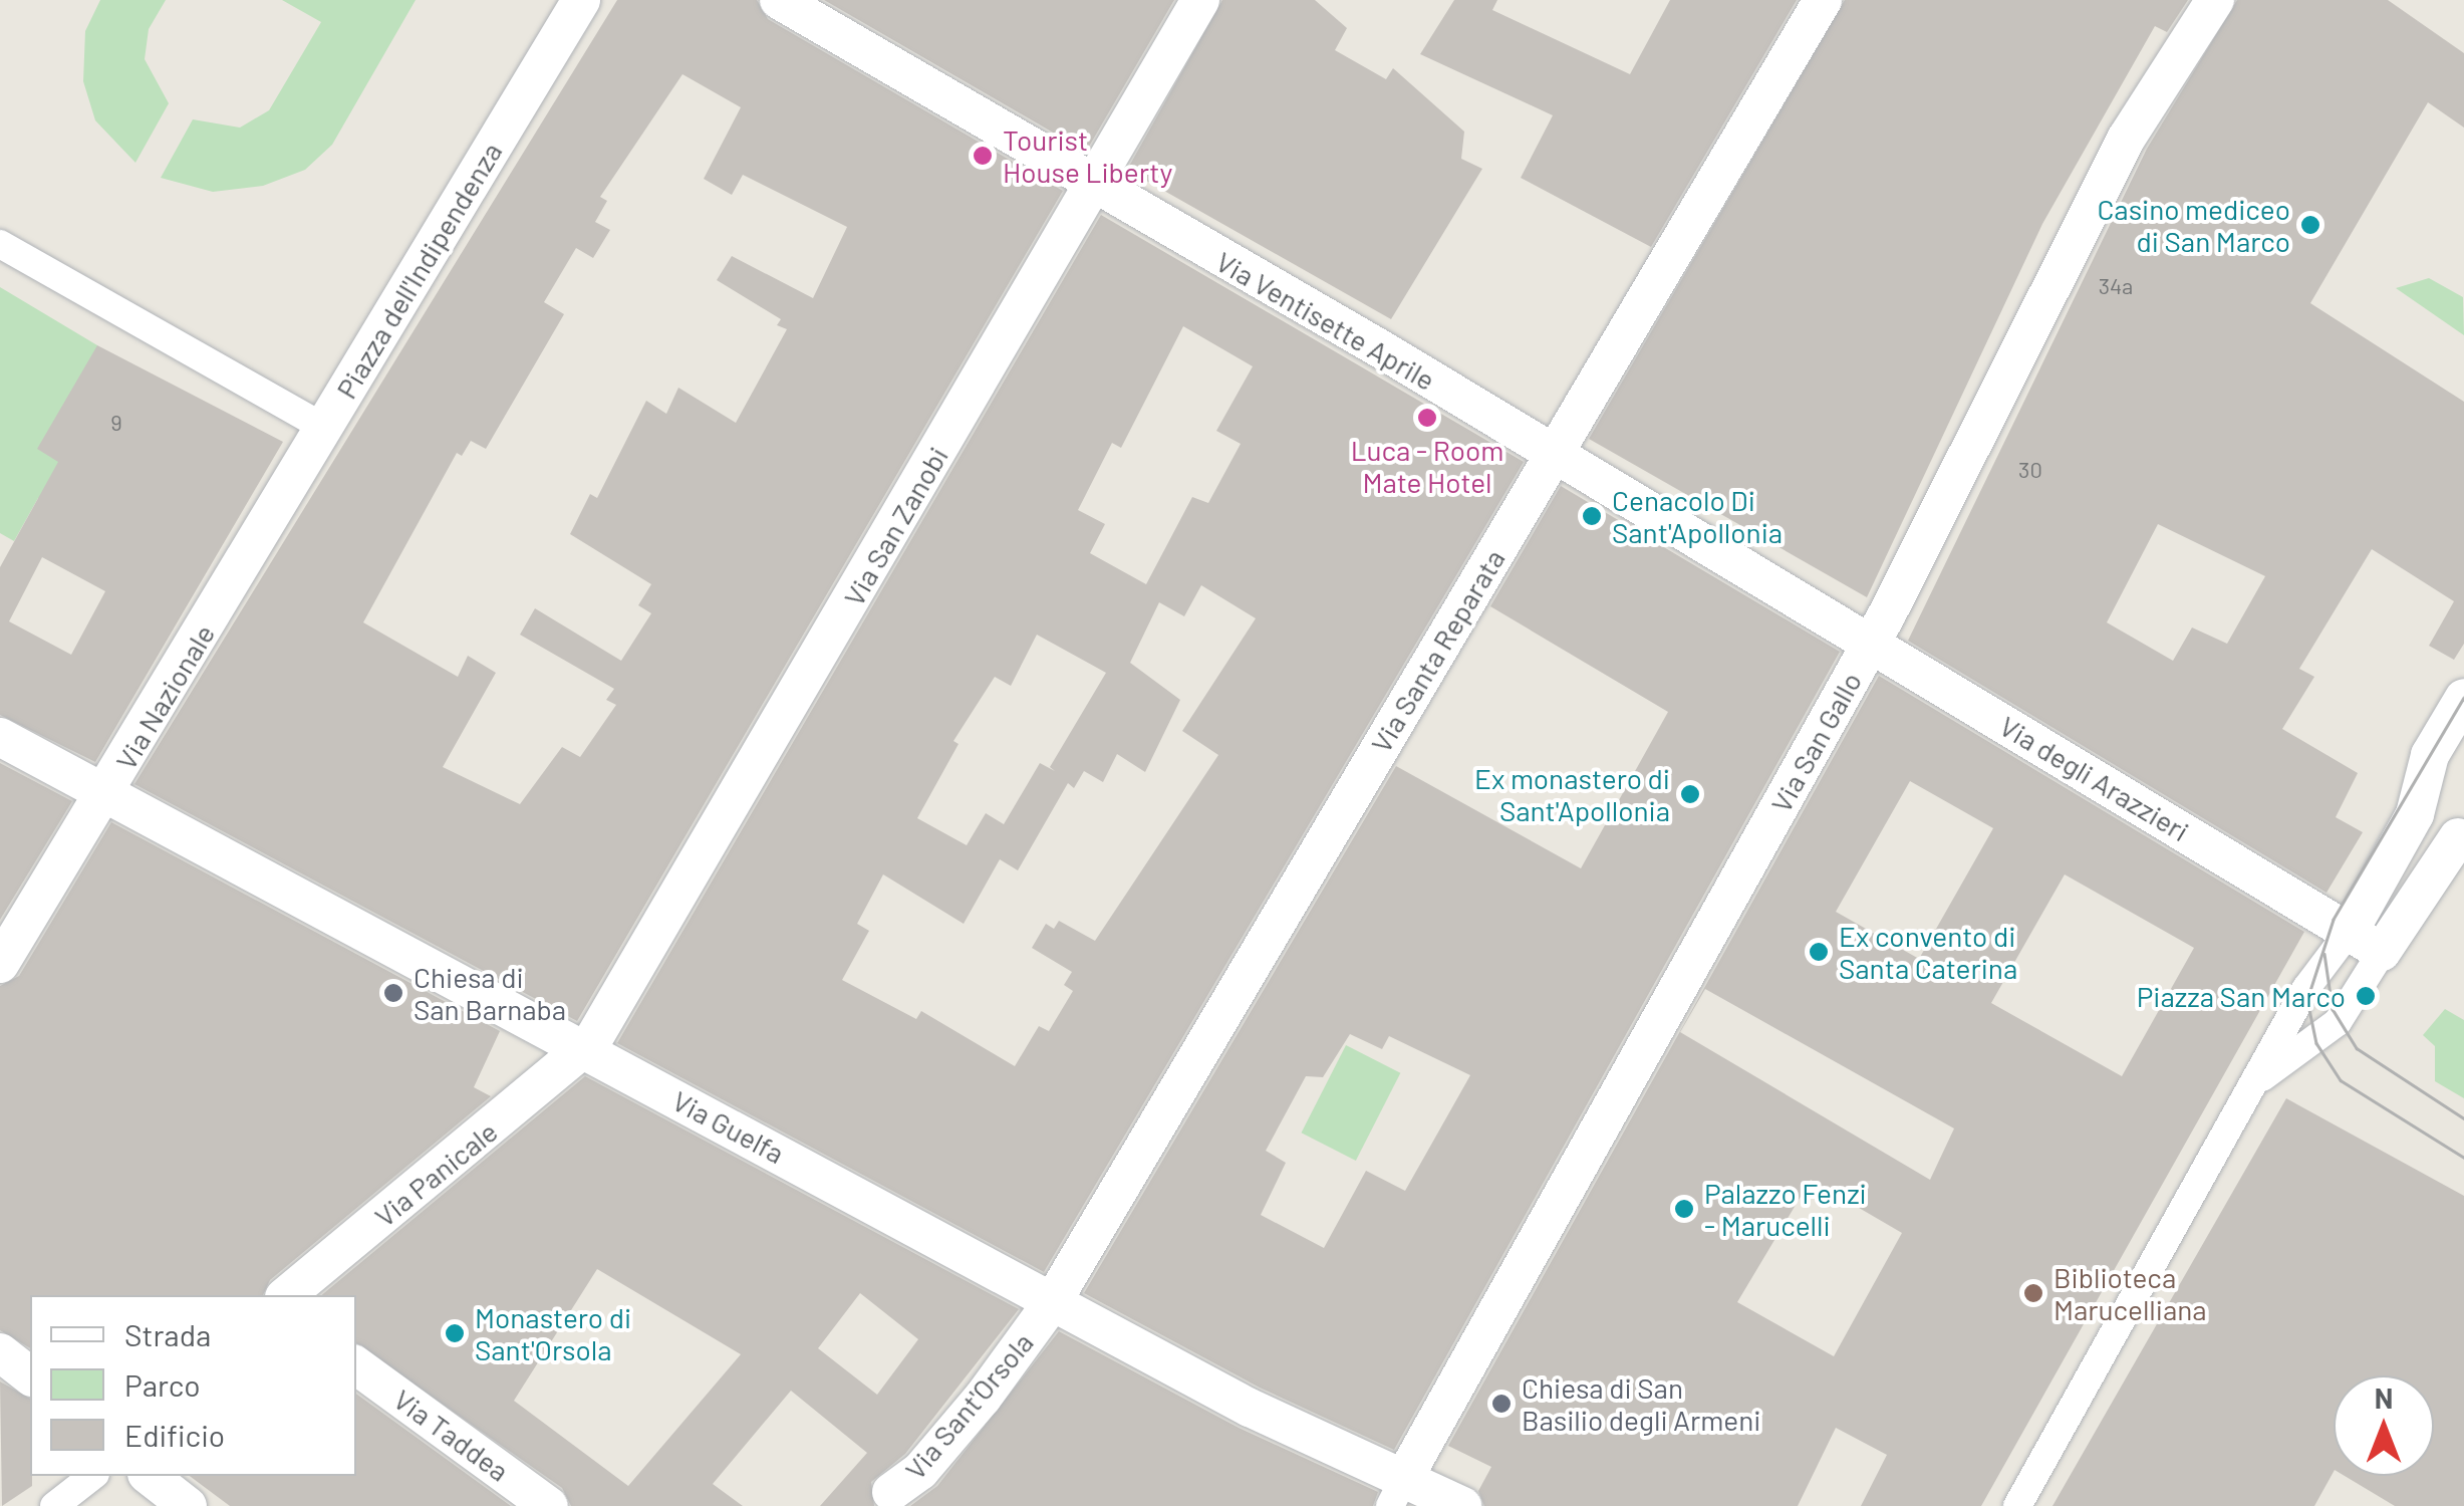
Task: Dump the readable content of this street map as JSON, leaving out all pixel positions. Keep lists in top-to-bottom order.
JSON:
{
  "streets": {
    "street": [
      "Piazza dell'Indipendenza",
      "Via Ventisette Aprile",
      "Via San Zanobi",
      "Via Santa Reparata",
      "Via Nazionale",
      "Via San Gallo",
      "Via degli Arazzieri",
      "Via Guelfa",
      "Via Panicale",
      "Via Sant'Orsola",
      "Via Taddea"
    ]
  },
  "crossings": [
    ["Piazza dell'Indipendenza", "Via Nazionale"],
    ["Via Ventisette Aprile", "Via San Zanobi"],
    ["Via Ventisette Aprile", "Via Santa Reparata"],
    ["Via Ventisette Aprile", "Via San Gallo"],
    ["Via Ventisette Aprile", "Via degli Arazzieri"],
    ["Via San Zanobi", "Via Guelfa"],
    ["Via San Zanobi", "Via Panicale"],
    ["Via Santa Reparata", "Via Guelfa"],
    ["Via Santa Reparata", "Via Sant'Orsola"],
    ["Via Nazionale", "Via Guelfa"],
    ["Via San Gallo", "Via degli Arazzieri"],
    ["Via San Gallo", "Via Guelfa"],
    ["Via Guelfa", "Via Panicale"],
    ["Via Guelfa", "Via Sant'Orsola"]
  ],
  "places": [
    "Tourist House Liberty",
    "Casino mediceo di San Marco",
    "Luca - Room Mate Hotel",
    "Cenacolo Di Sant'Apollonia",
    "Ex monastero di Sant'Apollonia",
    "Ex convento di Santa Caterina",
    "Chiesa di San Barnaba",
    "Piazza San Marco",
    "Palazzo Fenzi - Marucelli",
    "Biblioteca Marucelliana",
    "Monastero di Sant'Orsola",
    "Chiesa di San Basilio degli Armeni"
  ],
  "house_numbers": ["34a", "9", "30"],
  "legend": ["Strada", "Parco", "Edificio"],
  "north": "top"
}
